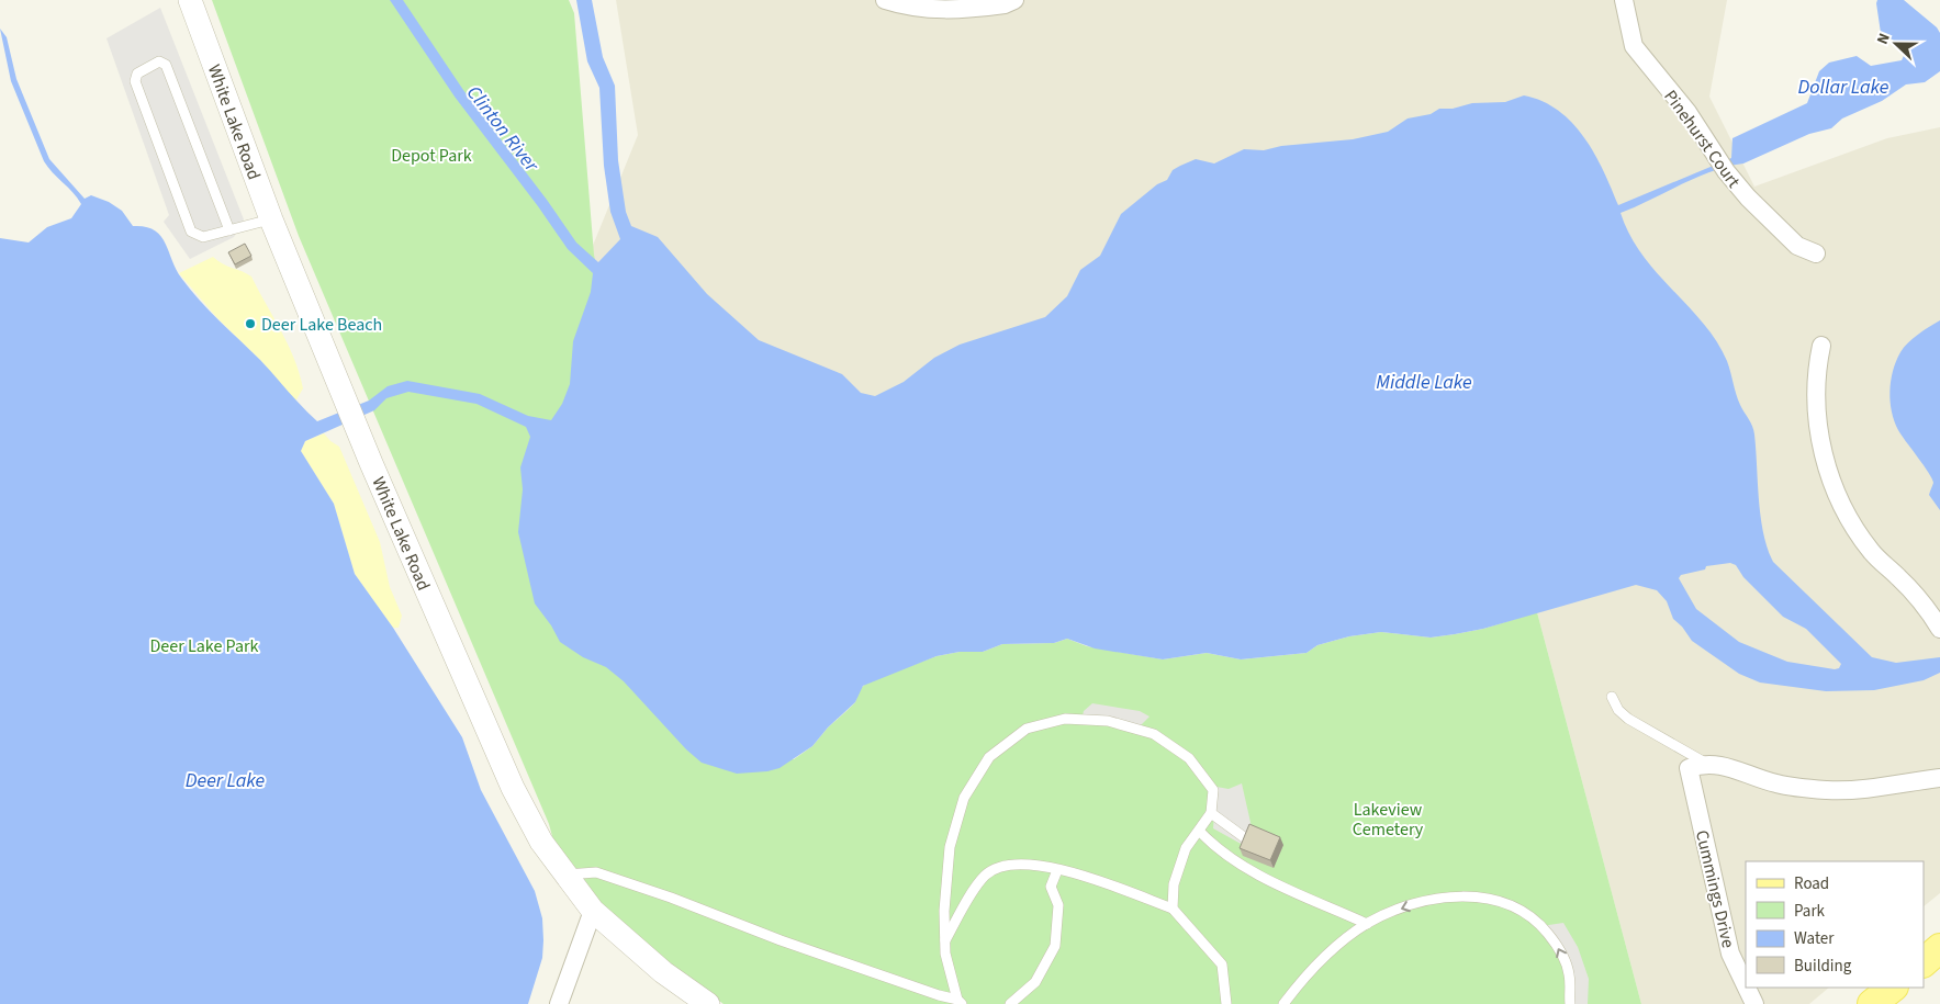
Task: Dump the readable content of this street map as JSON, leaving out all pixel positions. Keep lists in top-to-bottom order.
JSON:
{
  "streets": {
    "street": ["White Lake Road", "Pinehurst Court", "Cummings Drive"]
  },
  "water": [
    "Dollar Lake",
    "Clinton River",
    "Middle Lake",
    "Deer Lake"
  ],
  "parks": ["Depot Park", "Deer Lake Park", "Lakeview Cemetery"],
  "places": ["Deer Lake Beach"],
  "legend": [
    "Road",
    "Park",
    "Water",
    "Building"
  ],
  "north": "left"
}
